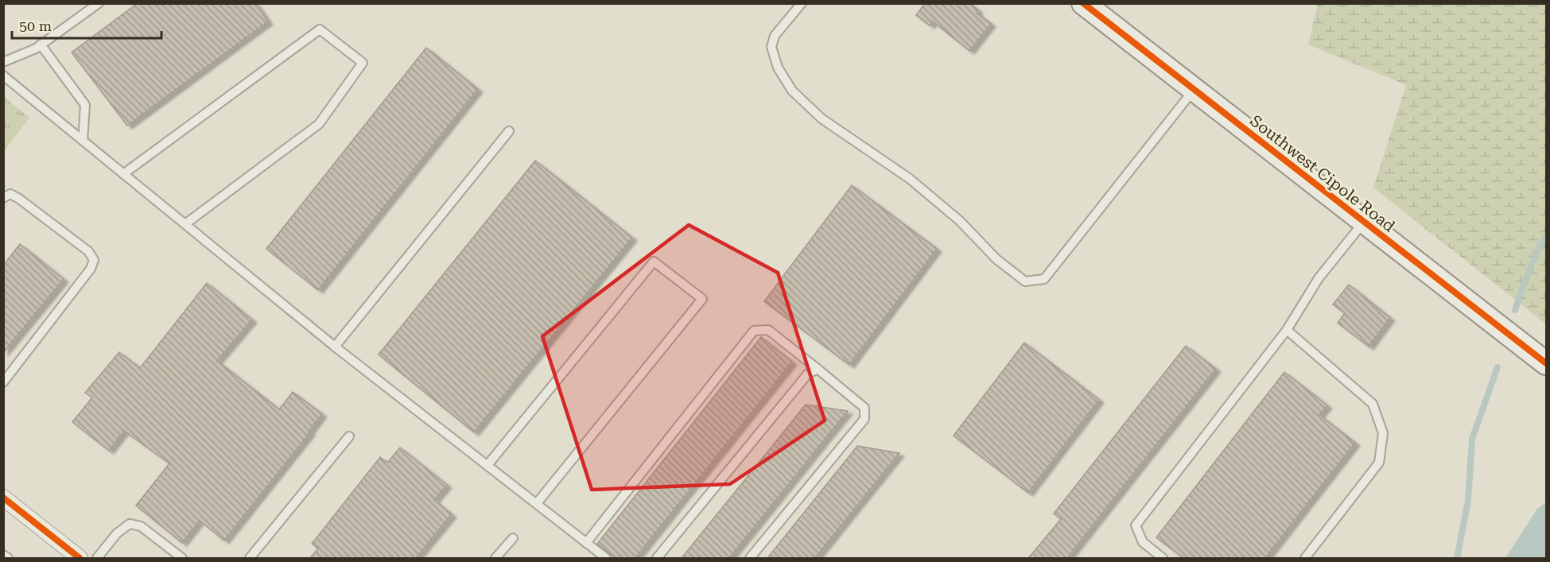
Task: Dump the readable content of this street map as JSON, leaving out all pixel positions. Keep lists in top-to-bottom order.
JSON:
{
  "streets": {
    "street": ["Southwest Cipole Road"]
  },
  "scale_bar": "50 m"
}
